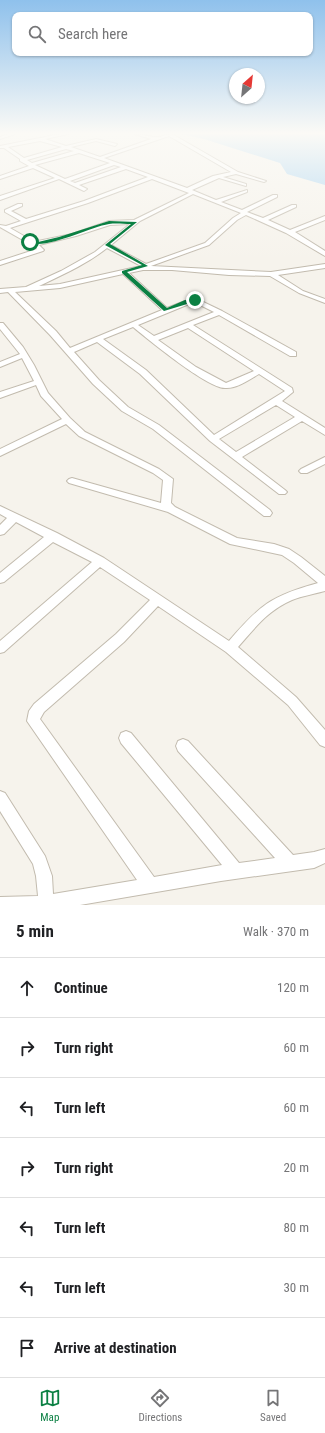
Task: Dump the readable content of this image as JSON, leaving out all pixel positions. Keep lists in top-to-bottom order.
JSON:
{
  "north": "top right",
  "page": {
    "search": "Search here",
    "heading": ["5 min", "Walk · 370 m"],
    "list": [
      ["Continue", "120 m"],
      ["Turn right", "60 m"],
      ["Turn left", "60 m"],
      ["Turn right", "20 m"],
      ["Turn left", "80 m"],
      ["Turn left", "30 m"],
      "Arrive at destination"
    ],
    "nav": ["Map", "Directions", "Saved"]
  }
}
